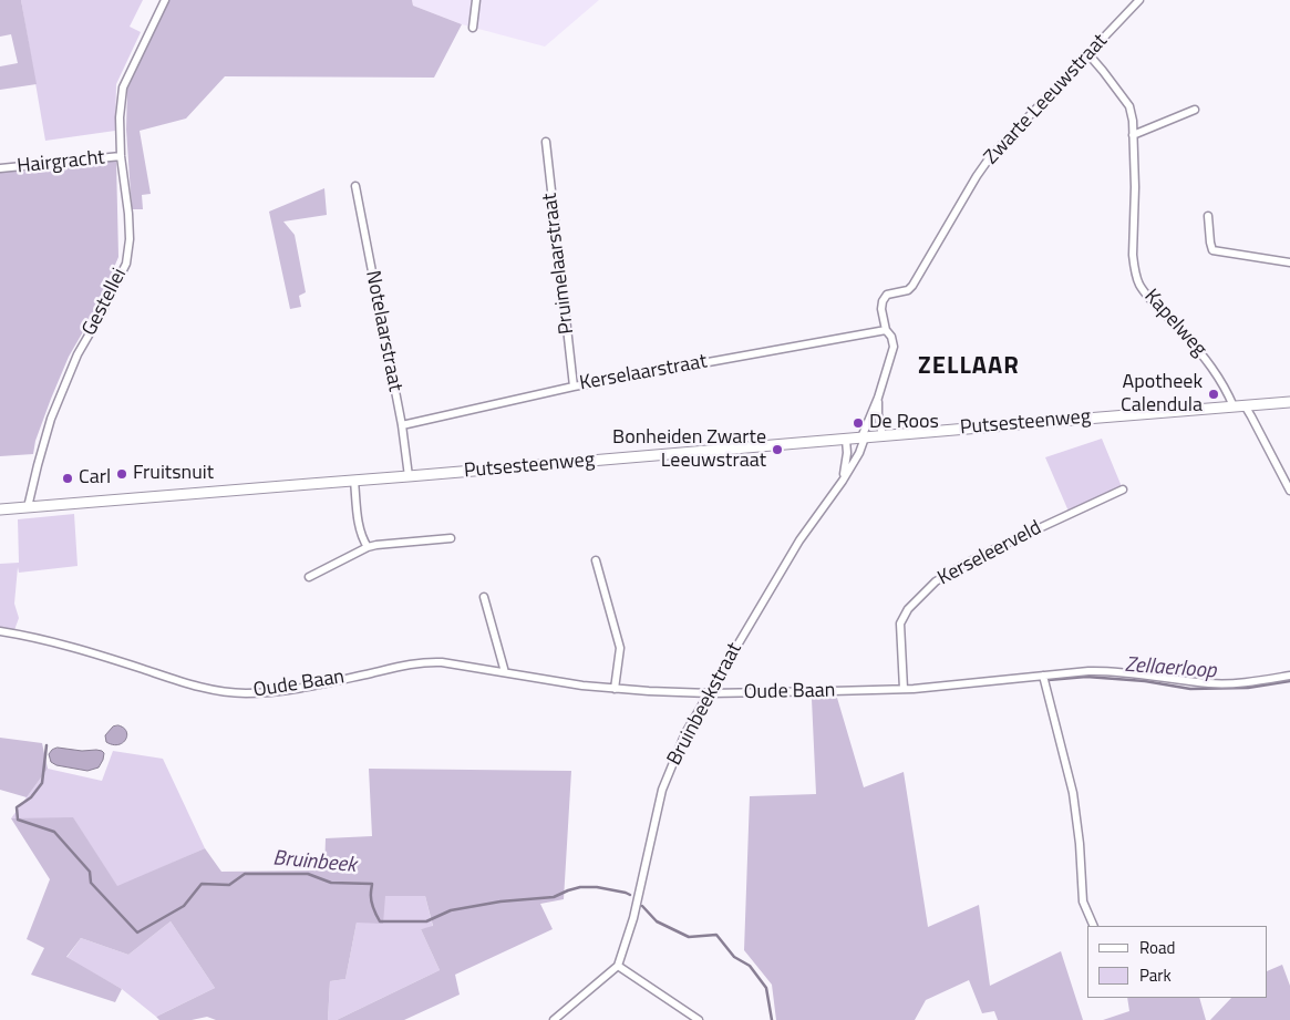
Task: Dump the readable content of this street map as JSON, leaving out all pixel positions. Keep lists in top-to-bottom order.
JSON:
{
  "streets": {
    "main road": ["Putsesteenweg"],
    "street": [
      "Zwarte Leeuwstraat",
      "Hairgracht",
      "Pruimelaarstraat",
      "Gestellei",
      "Kapelweg",
      "Notelaarstraat",
      "Kerselaarstraat",
      "Kerseleerveld",
      "Oude Baan",
      "Bruinbeekstraat"
    ]
  },
  "crossings": [
    ["Zwarte Leeuwstraat", "Kapelweg"],
    ["Zwarte Leeuwstraat", "Kerselaarstraat"],
    ["Zwarte Leeuwstraat", "Putsesteenweg"],
    ["Zwarte Leeuwstraat", "Bruinbeekstraat"],
    ["Hairgracht", "Gestellei"],
    ["Pruimelaarstraat", "Kerselaarstraat"],
    ["Gestellei", "Putsesteenweg"],
    ["Kapelweg", "Putsesteenweg"],
    ["Notelaarstraat", "Kerselaarstraat"],
    ["Notelaarstraat", "Putsesteenweg"],
    ["Putsesteenweg", "Bruinbeekstraat"],
    ["Kerseleerveld", "Oude Baan"],
    ["Oude Baan", "Bruinbeekstraat"]
  ],
  "districts": ["ZELLAAR"],
  "water": ["Zellaerloop", "Bruinbeek"],
  "places": [
    "Apotheek Calendula",
    "De Roos",
    "Bonheiden Zwarte Leeuwstraat",
    "Fruitsnuit",
    "Carl"
  ],
  "legend": ["Road", "Park"]
}
